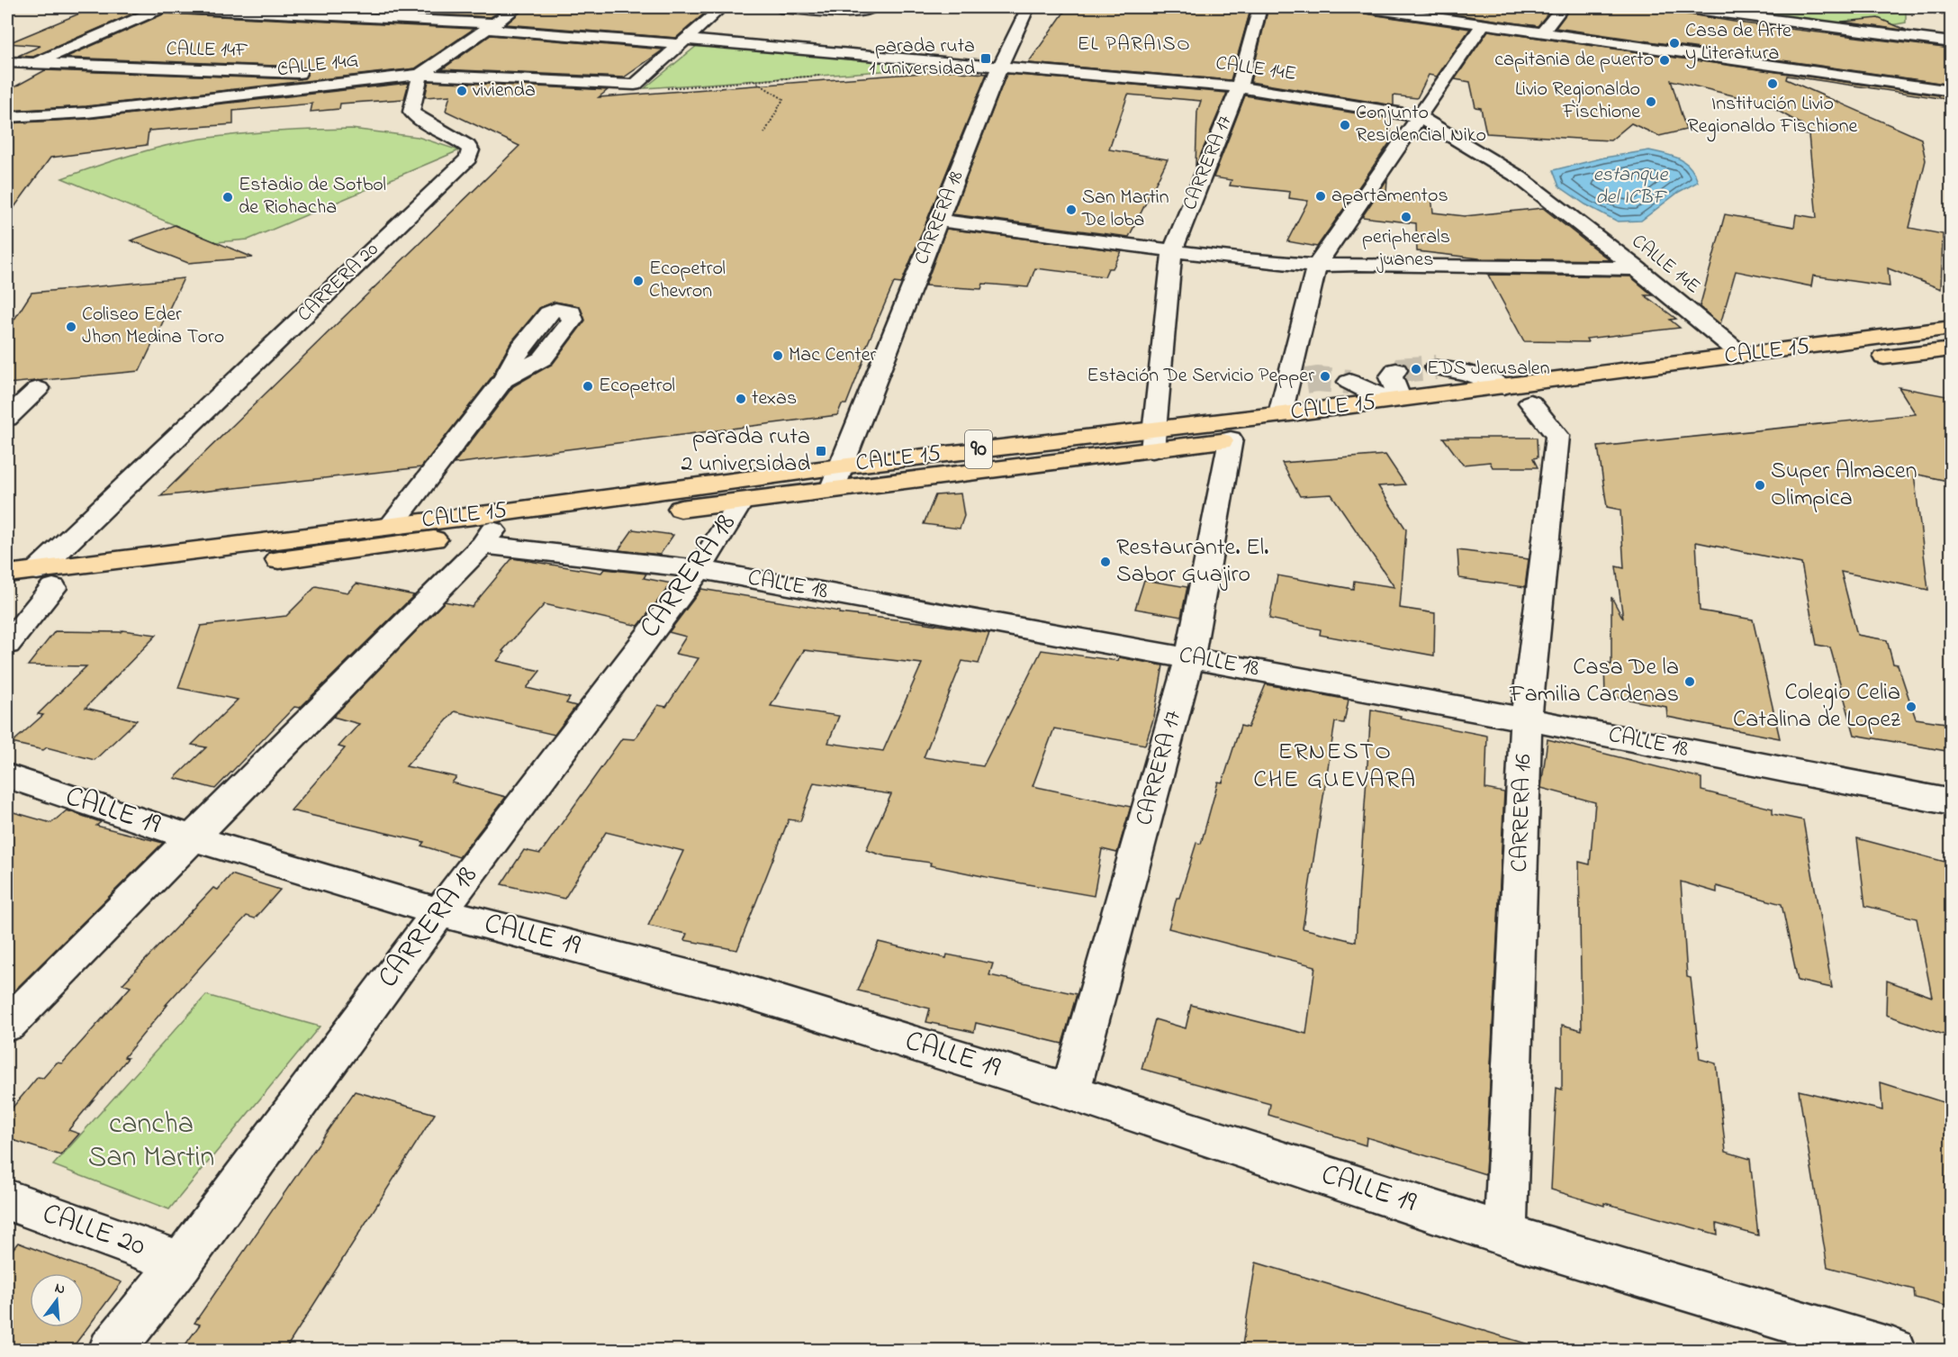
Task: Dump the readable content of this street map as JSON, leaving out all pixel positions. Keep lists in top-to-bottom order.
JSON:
{
  "streets": {
    "highway": ["CALLE 15", "90"],
    "street": [
      "CALLE 14F",
      "CALLE 14G",
      "CALLE 14E",
      "CARRERA 17",
      "CARRERA 18",
      "CARRERA 20",
      "CALLE 18",
      "CALLE 19",
      "CARRERA 16",
      "CALLE 20"
    ]
  },
  "crossings": [
    ["CALLE 14F", "CALLE 14G"],
    ["CALLE 14F", "CARRERA 20"],
    ["CALLE 14G", "CARRERA 20"],
    ["CALLE 14E", "CARRERA 17"],
    ["CALLE 14E", "CARRERA 18"],
    ["CALLE 14E", "CALLE 15"],
    ["CARRERA 17", "CALLE 15"],
    ["CARRERA 17", "CALLE 18"],
    ["CARRERA 17", "CALLE 19"],
    ["CARRERA 18", "CALLE 15"],
    ["CARRERA 18", "CALLE 18"],
    ["CARRERA 18", "CALLE 19"],
    ["CARRERA 18", "CALLE 20"],
    ["CARRERA 20", "CALLE 15"],
    ["CALLE 15", "CALLE 18"],
    ["CALLE 15", "CARRERA 16"],
    ["CALLE 18", "CARRERA 16"],
    ["CALLE 19", "CARRERA 16"]
  ],
  "districts": ["EL PARAISO", "ERNESTO CHE GUEVARA"],
  "water": ["estanque del ICBF"],
  "parks": ["cancha San Martin"],
  "places": {
    "other": [
      "Casa de Arte y Literatura",
      "capitania de puerto",
      "Institución Livio Regionaldo Fischione",
      "vivienda",
      "Livio Regionaldo Fischione",
      "Conjunto Residencial Niko",
      "apartamentos",
      "Estadio de Sotbol de Riohacha",
      "San Martin De loba",
      "peripherals juanes",
      "Ecopetrol Chevron",
      "Coliseo Eder Jhon Medina Toro",
      "Mac Center",
      "EDS Jerusalen",
      "Estación De Servicio Pepper",
      "Ecopetrol",
      "texas",
      "Super Almacen Olimpica",
      "Restaurante. El. Sabor Guajiro",
      "Casa De la Familia Cardenas",
      "Colegio Celia Catalina de Lopez"
    ],
    "transit": ["parada ruta 1 universidad", "parada ruta 2 universidad"]
  },
  "north": "top"
}
